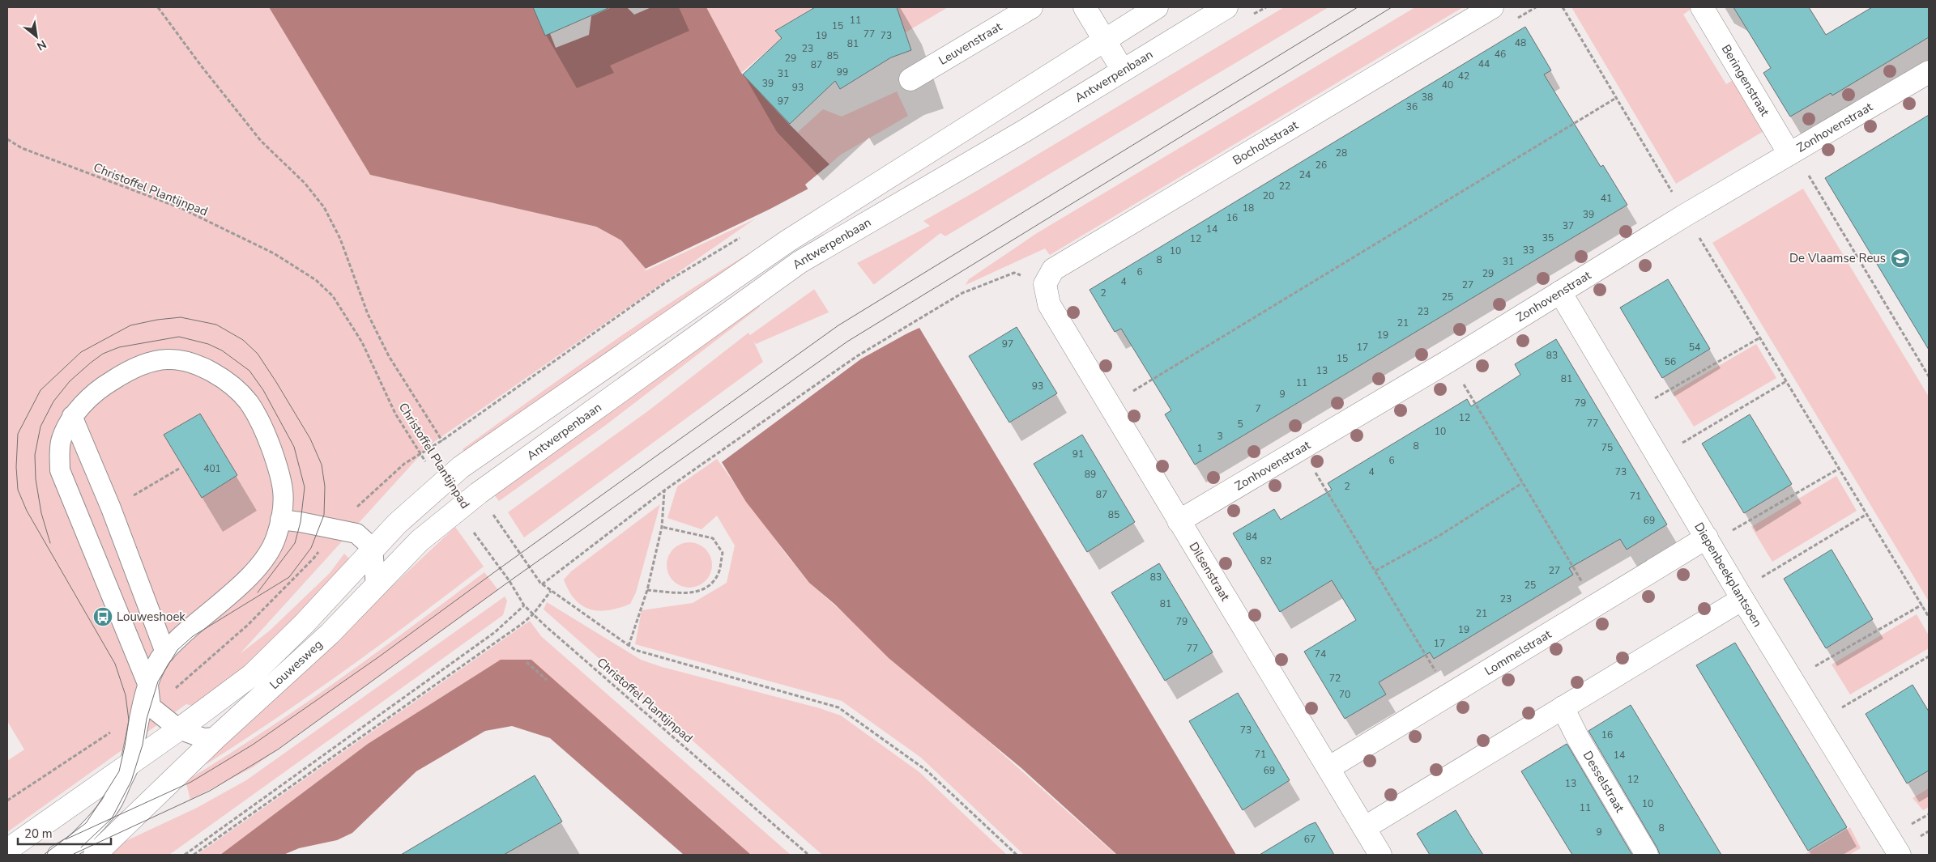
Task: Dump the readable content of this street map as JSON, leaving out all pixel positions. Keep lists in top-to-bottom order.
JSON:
{
  "streets": {
    "street": [
      "Leuvenstraat",
      "Antwerpenbaan",
      "Beringenstraat",
      "Zonhovenstraat",
      "Bocholtstraat",
      "Dilsenstraat",
      "Diepenbeekplantsoen",
      "Lommelstraat",
      "Louwesweg",
      "Desselstraat"
    ],
    "path": ["Christoffel Plantijnpad"]
  },
  "crossings": [
    ["Antwerpenbaan", "Christoffel Plantijnpad"],
    ["Antwerpenbaan", "Louwesweg"],
    ["Beringenstraat", "Zonhovenstraat"],
    ["Zonhovenstraat", "Dilsenstraat"],
    ["Zonhovenstraat", "Diepenbeekplantsoen"],
    ["Bocholtstraat", "Dilsenstraat"],
    ["Christoffel Plantijnpad", "Louwesweg"],
    ["Dilsenstraat", "Lommelstraat"],
    ["Diepenbeekplantsoen", "Lommelstraat"]
  ],
  "places": {
    "school or university": ["De Vlaamse Reus"],
    "bus stop": ["Louweshoek"]
  },
  "house_numbers": [
    "11",
    "15",
    "77",
    "19",
    "73",
    "48",
    "81",
    "23",
    "46",
    "85",
    "29",
    "44",
    "87",
    "99",
    "31",
    "42",
    "39",
    "40",
    "93",
    "38",
    "97",
    "36",
    "28",
    "26",
    "24",
    "22",
    "20",
    "41",
    "18",
    "39",
    "16",
    "37",
    "14",
    "35",
    "12",
    "33",
    "10",
    "8",
    "31",
    "6",
    "29",
    "4",
    "27",
    "2",
    "25",
    "23",
    "21",
    "19",
    "97",
    "17",
    "54",
    "83",
    "15",
    "56",
    "13",
    "81",
    "11",
    "93",
    "9",
    "79",
    "7",
    "12",
    "77",
    "5",
    "10",
    "3",
    "8",
    "75",
    "1",
    "91",
    "6",
    "401",
    "4",
    "73",
    "89",
    "2",
    "87",
    "71",
    "85",
    "69",
    "84",
    "82",
    "27",
    "83",
    "25",
    "23",
    "81",
    "21",
    "79",
    "19",
    "17",
    "77",
    "74",
    "72",
    "70",
    "73",
    "16",
    "71",
    "14",
    "69",
    "12",
    "13",
    "10",
    "11",
    "8",
    "9",
    "67"
  ],
  "scale_bar": "20 m",
  "north": "bottom right"
}
